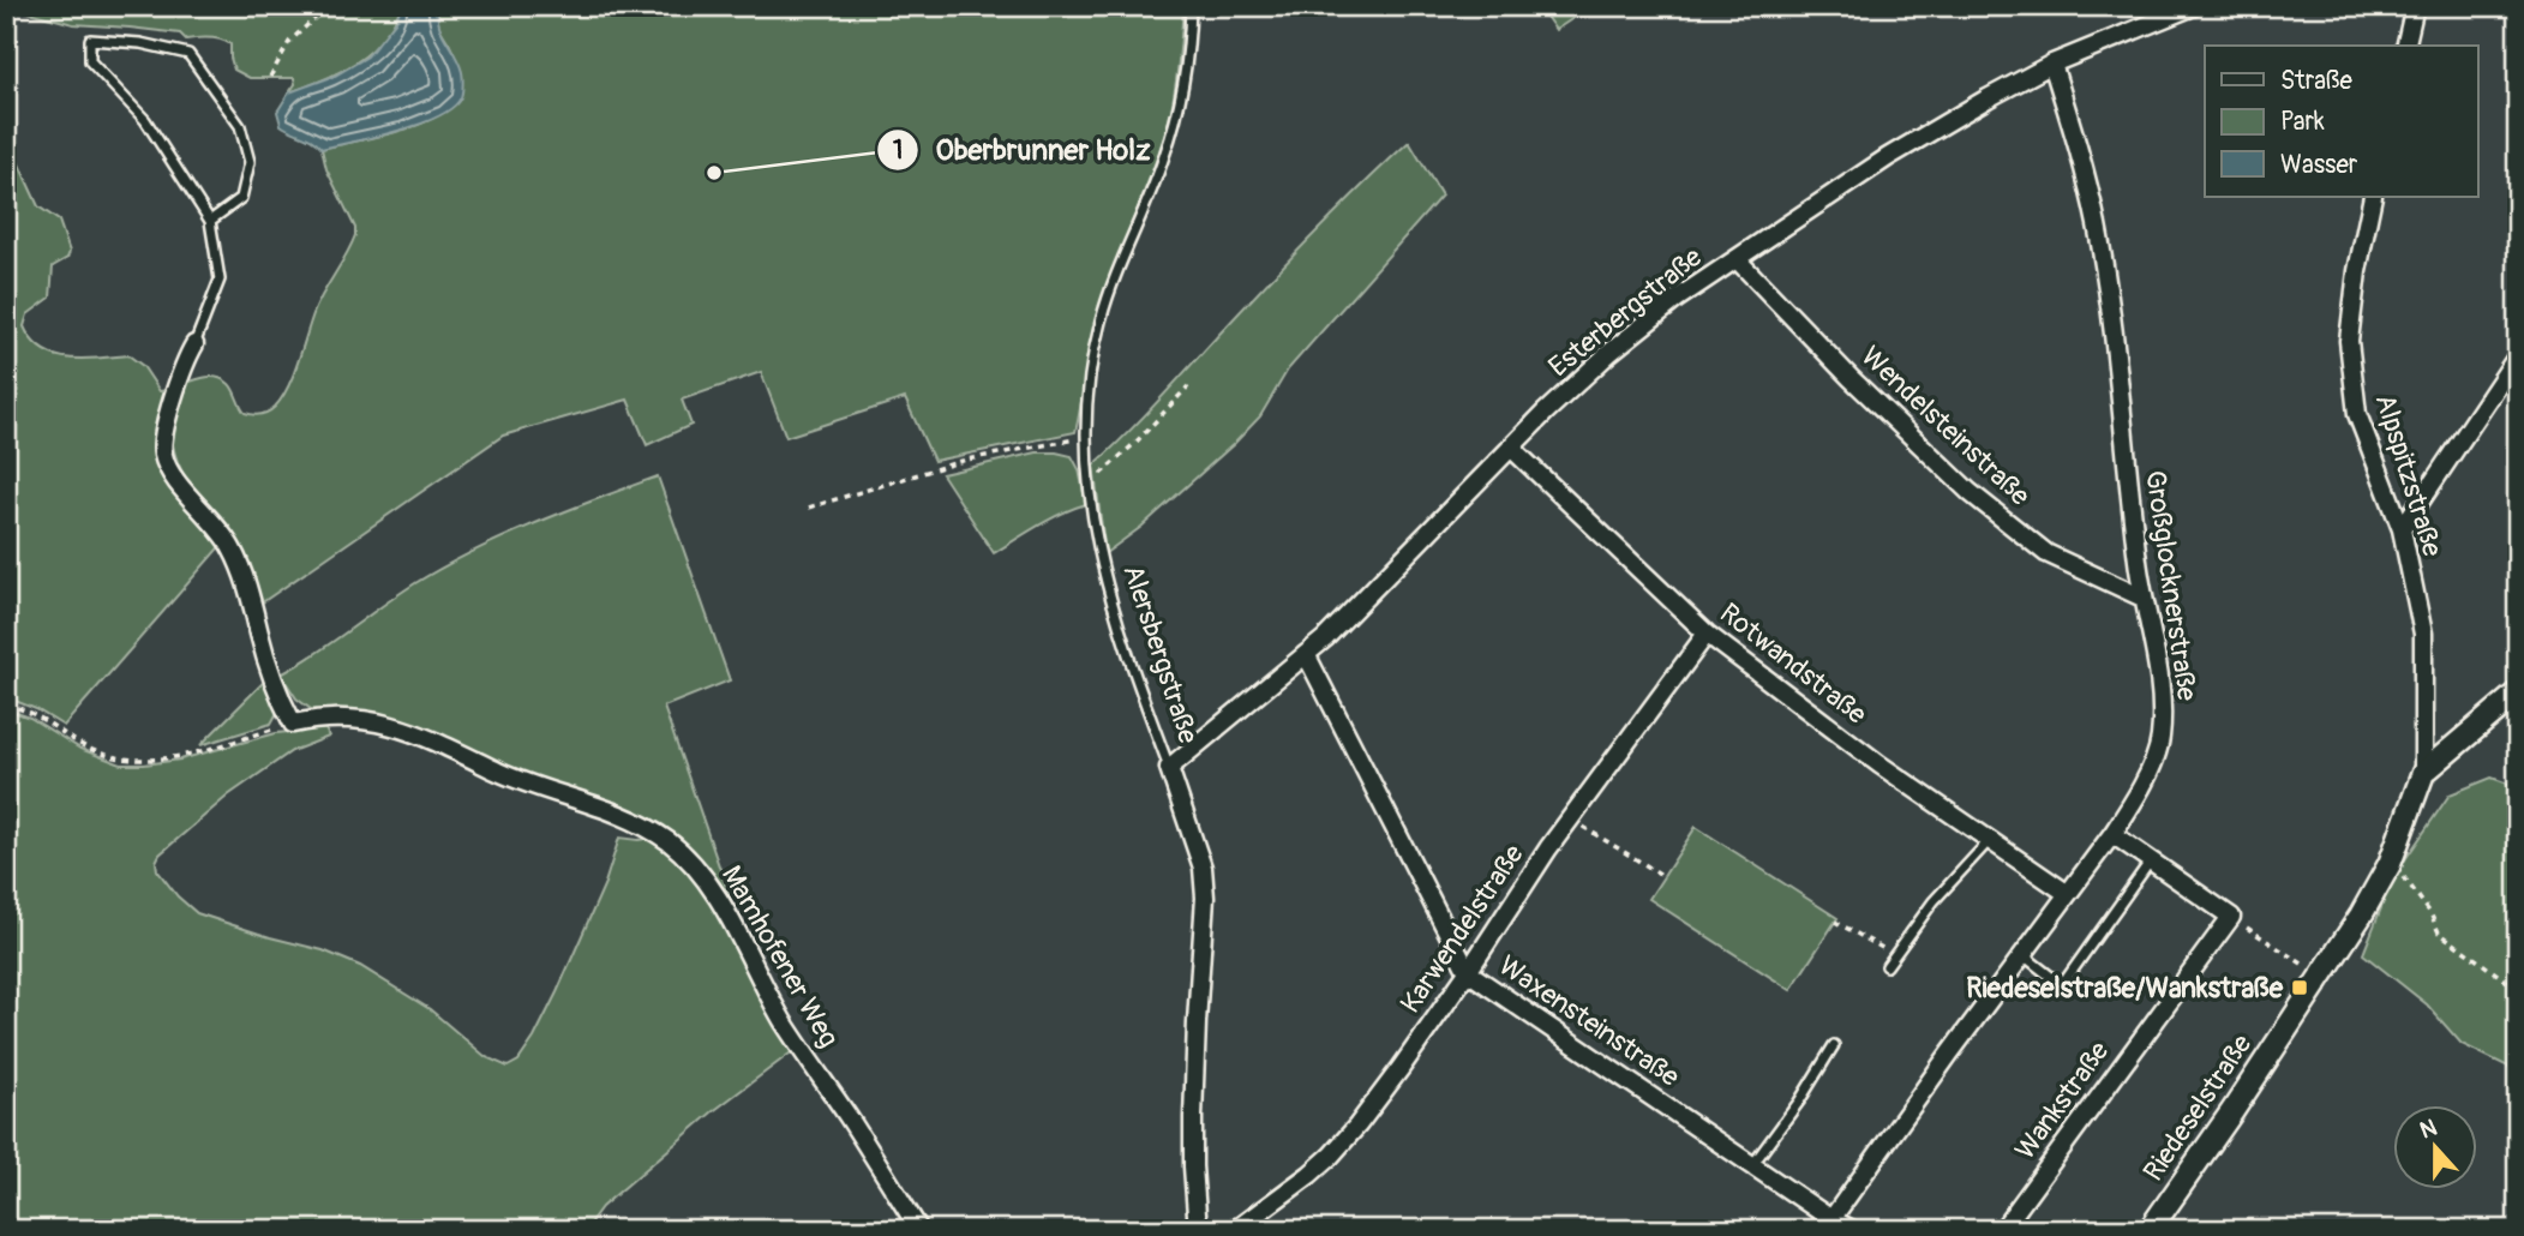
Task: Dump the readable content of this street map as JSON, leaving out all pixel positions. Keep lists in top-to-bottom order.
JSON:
{
  "streets": {
    "street": [
      "Esterbergstraße",
      "Wendelsteinstraße",
      "Alpspitzstraße",
      "Großglocknerstraße",
      "Alersbergstraße",
      "Rotwandstraße",
      "Karwendelstraße",
      "Mamhofener Weg",
      "Waxensteinstraße",
      "Wankstraße",
      "Riedeselstraße"
    ]
  },
  "crossings": [
    ["Esterbergstraße", "Wendelsteinstraße"],
    ["Esterbergstraße", "Großglocknerstraße"],
    ["Esterbergstraße", "Alersbergstraße"],
    ["Esterbergstraße", "Rotwandstraße"],
    ["Esterbergstraße", "Waxensteinstraße"],
    ["Wendelsteinstraße", "Großglocknerstraße"],
    ["Alpspitzstraße", "Riedeselstraße"],
    ["Großglocknerstraße", "Rotwandstraße"],
    ["Großglocknerstraße", "Waxensteinstraße"],
    ["Rotwandstraße", "Karwendelstraße"],
    ["Karwendelstraße", "Waxensteinstraße"]
  ],
  "places": {
    "other": ["Oberbrunner Holz"],
    "transit": ["Riedeselstraße/Wankstraße"]
  },
  "legend": ["Straße", "Park", "Wasser"],
  "north": "top"
}
